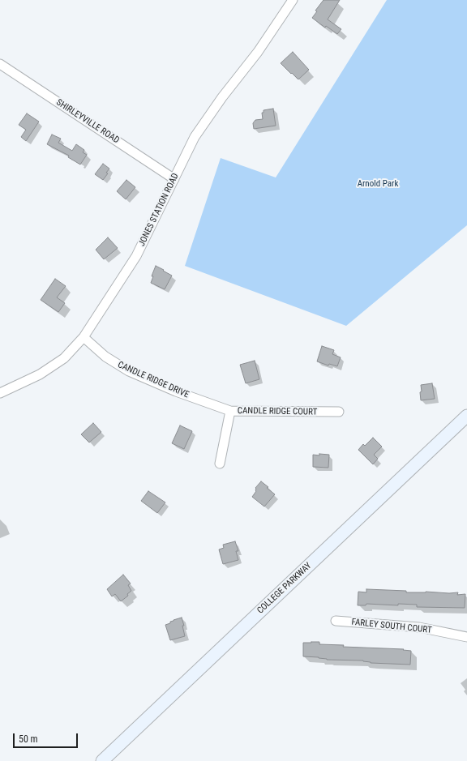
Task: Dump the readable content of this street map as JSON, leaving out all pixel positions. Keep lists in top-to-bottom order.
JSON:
{
  "streets": {
    "main road": ["COLLEGE PARKWAY"],
    "street": [
      "SHIRLEYVILLE ROAD",
      "JONES STATION ROAD",
      "CANDLE RIDGE DRIVE",
      "CANDLE RIDGE COURT",
      "FARLEY SOUTH COURT"
    ]
  },
  "crossings": [
    ["SHIRLEYVILLE ROAD", "JONES STATION ROAD"],
    ["JONES STATION ROAD", "CANDLE RIDGE DRIVE"],
    ["CANDLE RIDGE DRIVE", "CANDLE RIDGE COURT"]
  ],
  "parks": ["Arnold Park"],
  "scale_bar": "50 m"
}
